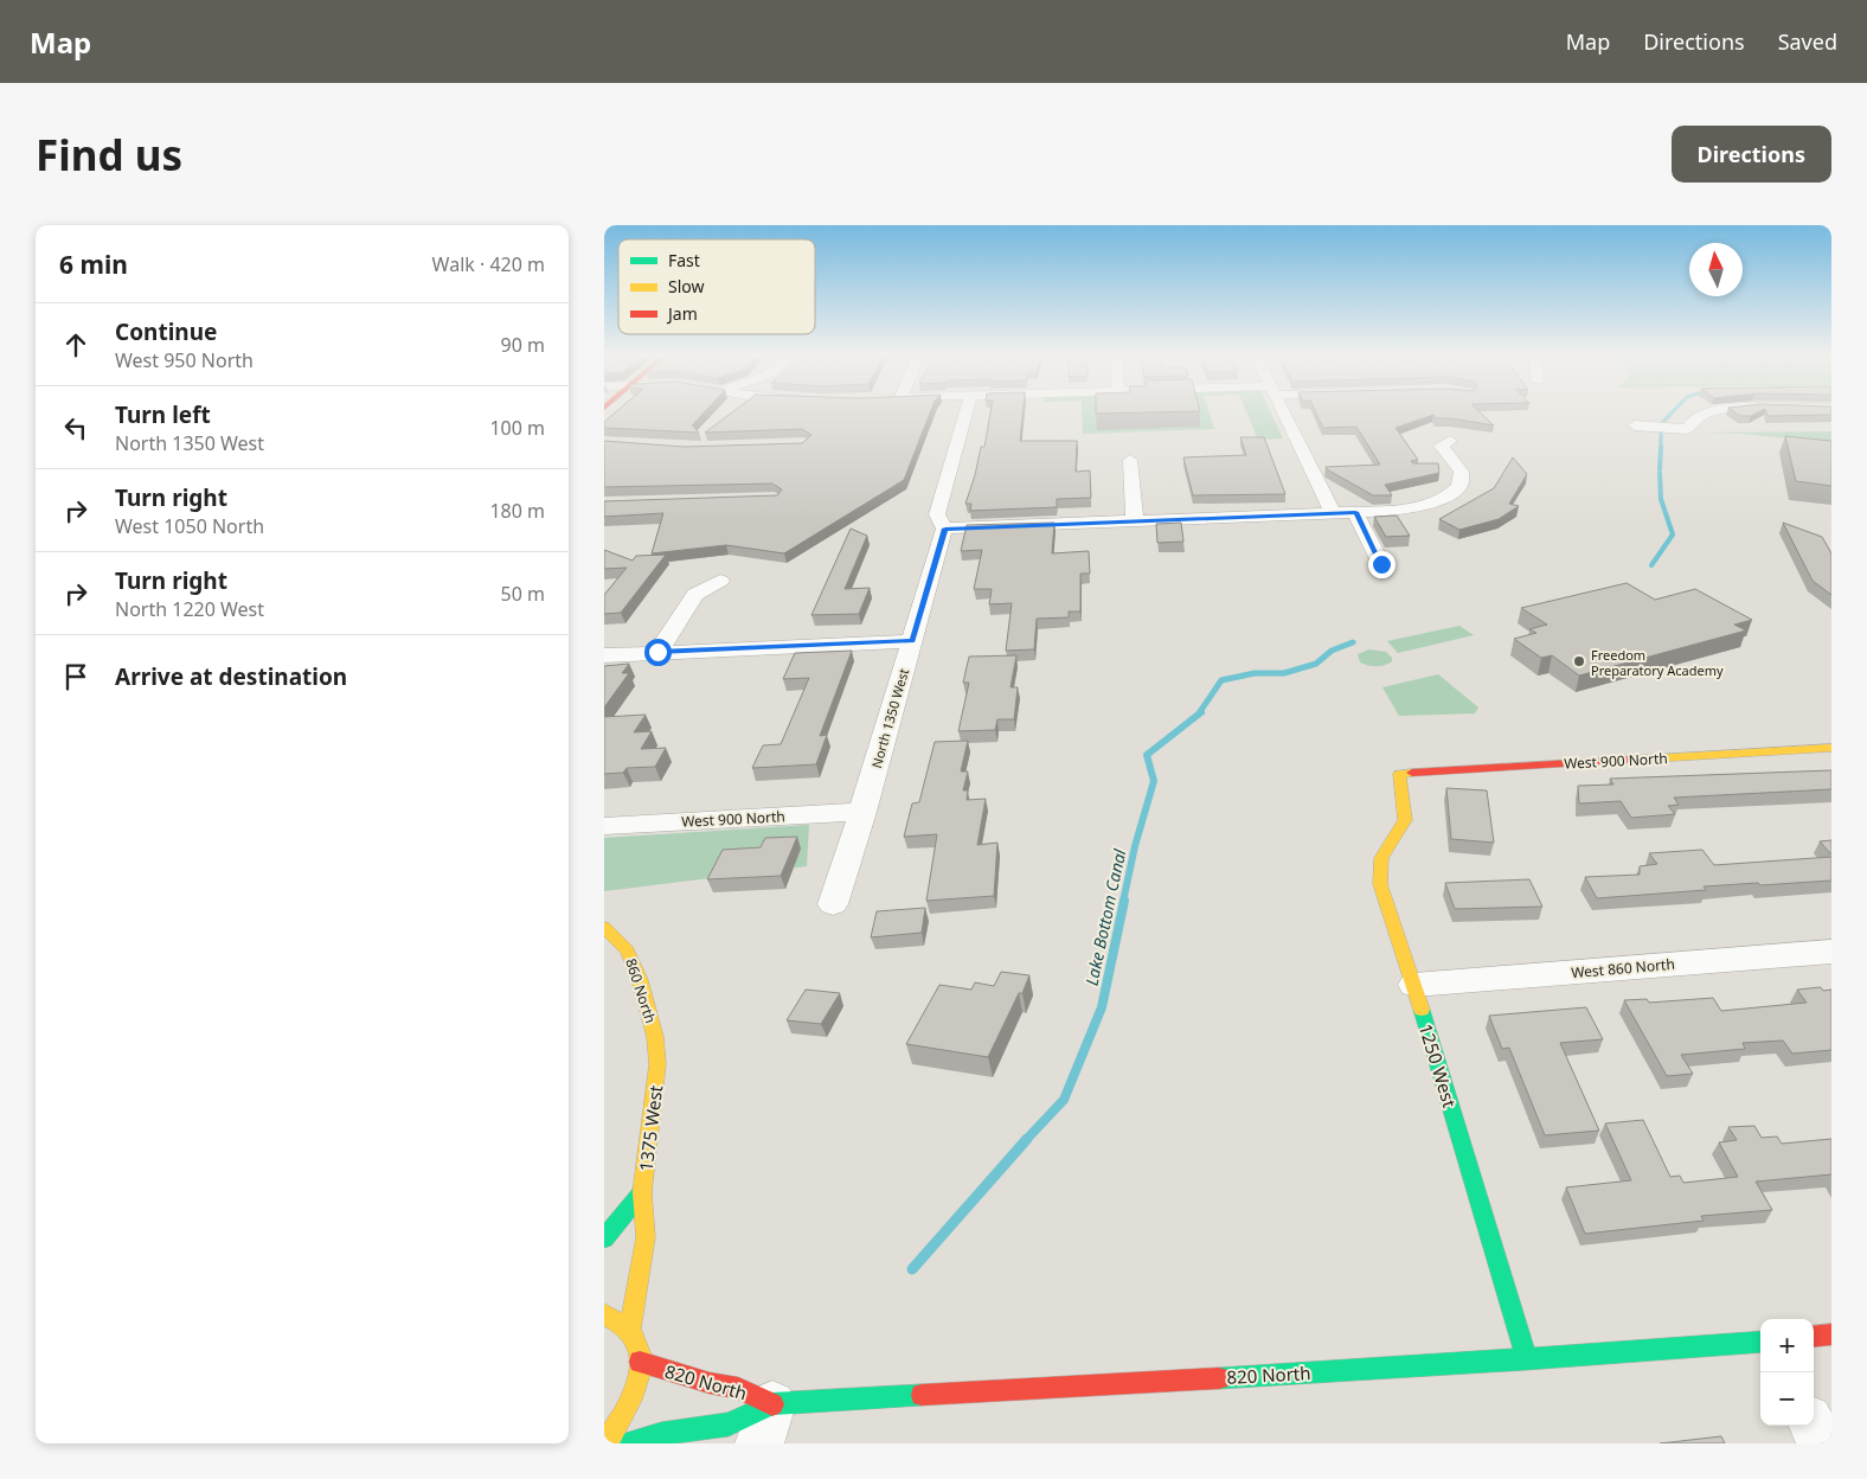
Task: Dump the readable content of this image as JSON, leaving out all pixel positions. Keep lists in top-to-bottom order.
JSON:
{
  "streets": {
    "street": [
      "North 1350 West",
      "West 900 North",
      "West 860 North",
      "860 North",
      "1250 West",
      "1375 West",
      "820 North"
    ]
  },
  "crossings": [
    ["North 1350 West", "West 900 North"],
    ["West 900 North", "1250 West"],
    ["West 860 North", "1250 West"],
    ["860 North", "1375 West"],
    ["1250 West", "820 North"]
  ],
  "water": ["Lake Bottom Canal"],
  "places": ["Freedom Preparatory Academy"],
  "legend": ["Fast", "Slow", "Jam"],
  "north": "top",
  "page": {
    "header": "Map",
    "nav": ["Map", "Directions", "Saved"],
    "buttons": "Directions",
    "title": "Find us",
    "heading": ["6 min", "Walk · 420 m"],
    "list": [
      ["Continue", "West 950 North", "90 m"],
      ["Turn left", "North 1350 West", "100 m"],
      ["Turn right", "West 1050 North", "180 m"],
      ["Turn right", "North 1220 West", "50 m"],
      "Arrive at destination"
    ],
    "map_buttons": ["+", "−"]
  }
}
